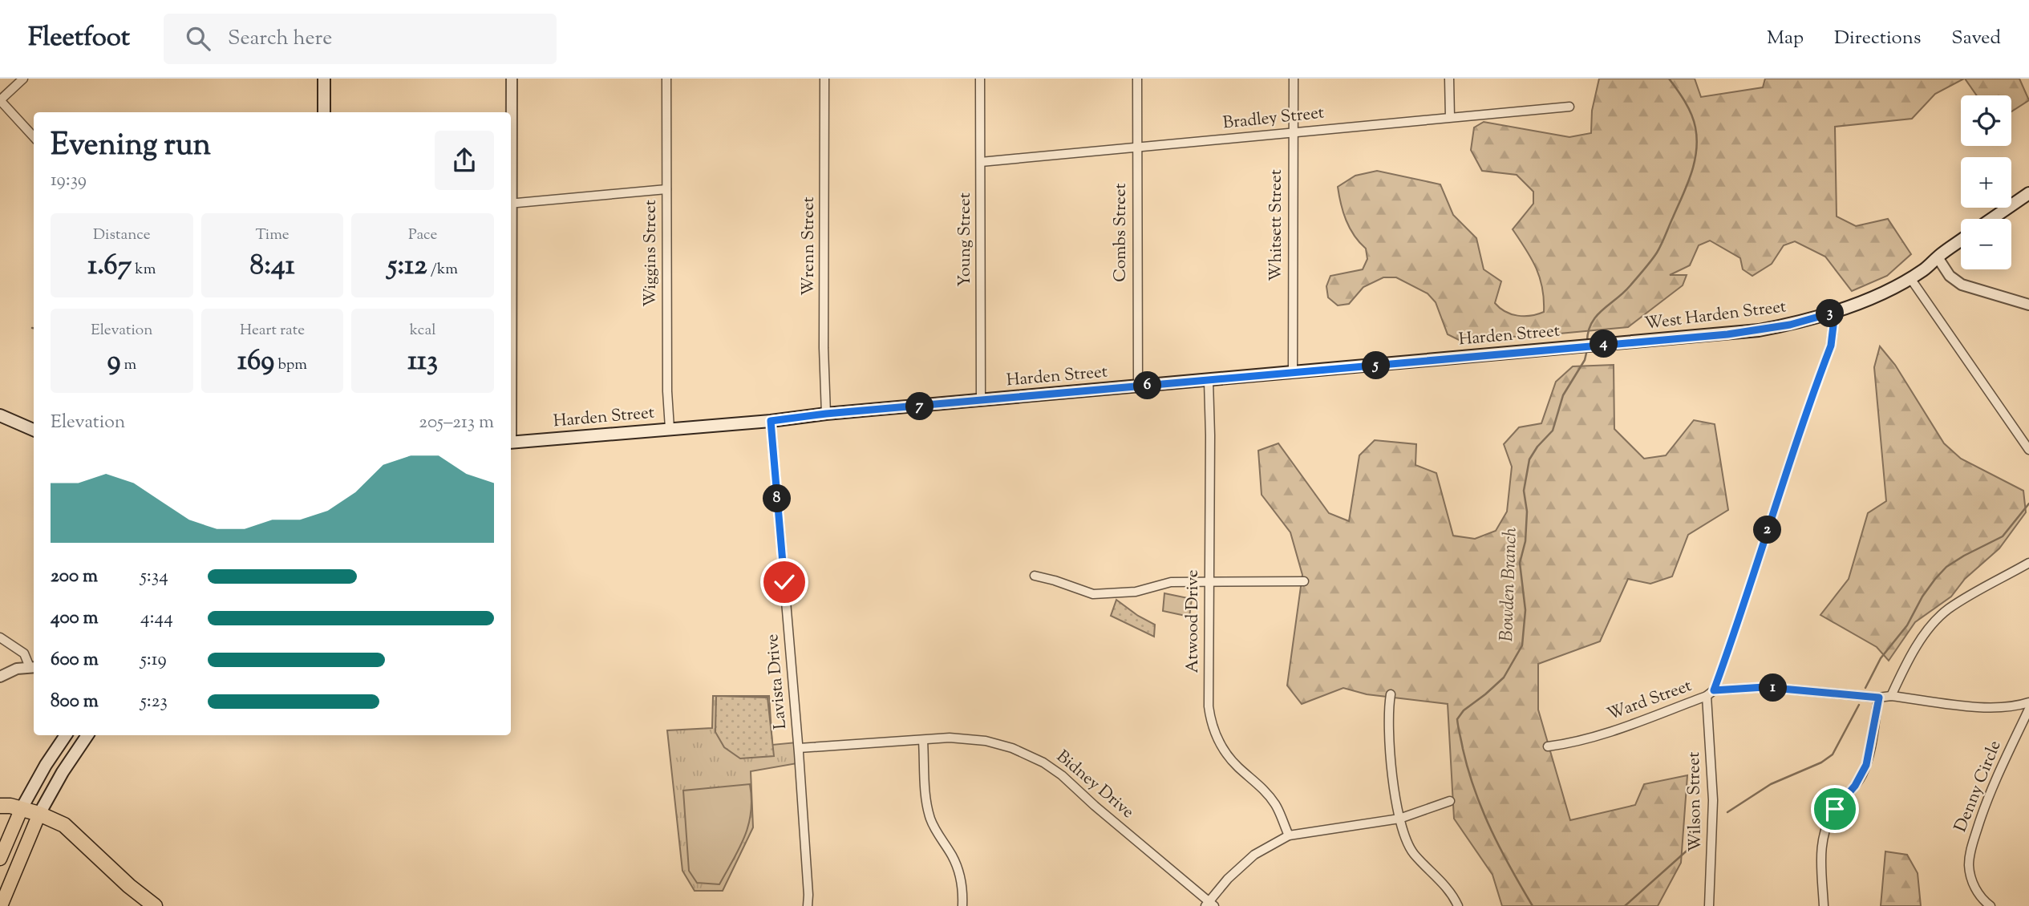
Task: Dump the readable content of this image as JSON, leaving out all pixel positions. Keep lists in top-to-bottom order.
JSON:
{
  "streets": {
    "main road": ["West Harden Street", "Harden Street"],
    "street": [
      "Bradley Street",
      "Whitsett Street",
      "Combs Street",
      "Young Street",
      "Wrenn Street",
      "Wiggins Street",
      "Atwood Drive",
      "Lavista Drive",
      "Ward Street",
      "Bidney Drive",
      "Denny Circle",
      "Wilson Street"
    ]
  },
  "crossings": [
    ["Bradley Street", "Whitsett Street"],
    ["Bradley Street", "Combs Street"],
    ["Bradley Street", "Young Street"],
    ["Whitsett Street", "Harden Street"],
    ["Combs Street", "Harden Street"],
    ["Young Street", "Harden Street"],
    ["Wrenn Street", "Harden Street"],
    ["Wiggins Street", "Harden Street"],
    ["West Harden Street", "Harden Street"],
    ["Harden Street", "Atwood Drive"],
    ["Harden Street", "Lavista Drive"],
    ["Lavista Drive", "Bidney Drive"],
    ["Ward Street", "Wilson Street"]
  ],
  "water": ["Bowden Branch"],
  "page": {
    "header": "Fleetfoot",
    "search": "Search here",
    "nav": ["Map", "Directions", "Saved"],
    "map_buttons": ["+", "−"],
    "heading": ["Evening run", "19:39"],
    "stats": [
      ["Distance", "1.67 km"],
      ["Time", "8:41"],
      ["Pace", "5:12 /km"],
      ["Elevation", "9 m"],
      ["Heart rate", "169 bpm"],
      ["kcal", "113"]
    ],
    "pins": [
      "3",
      "4",
      "5",
      "6",
      "7",
      "8",
      "2",
      "1"
    ],
    "chart": ["Elevation", "205–213 m"],
    "list": [
      {
        "name": "200 m",
        "note": "5:34"
      },
      {
        "name": "400 m",
        "note": "4:44"
      },
      {
        "name": "600 m",
        "note": "5:19"
      },
      {
        "name": "800 m",
        "note": "5:23"
      }
    ]
  }
}
